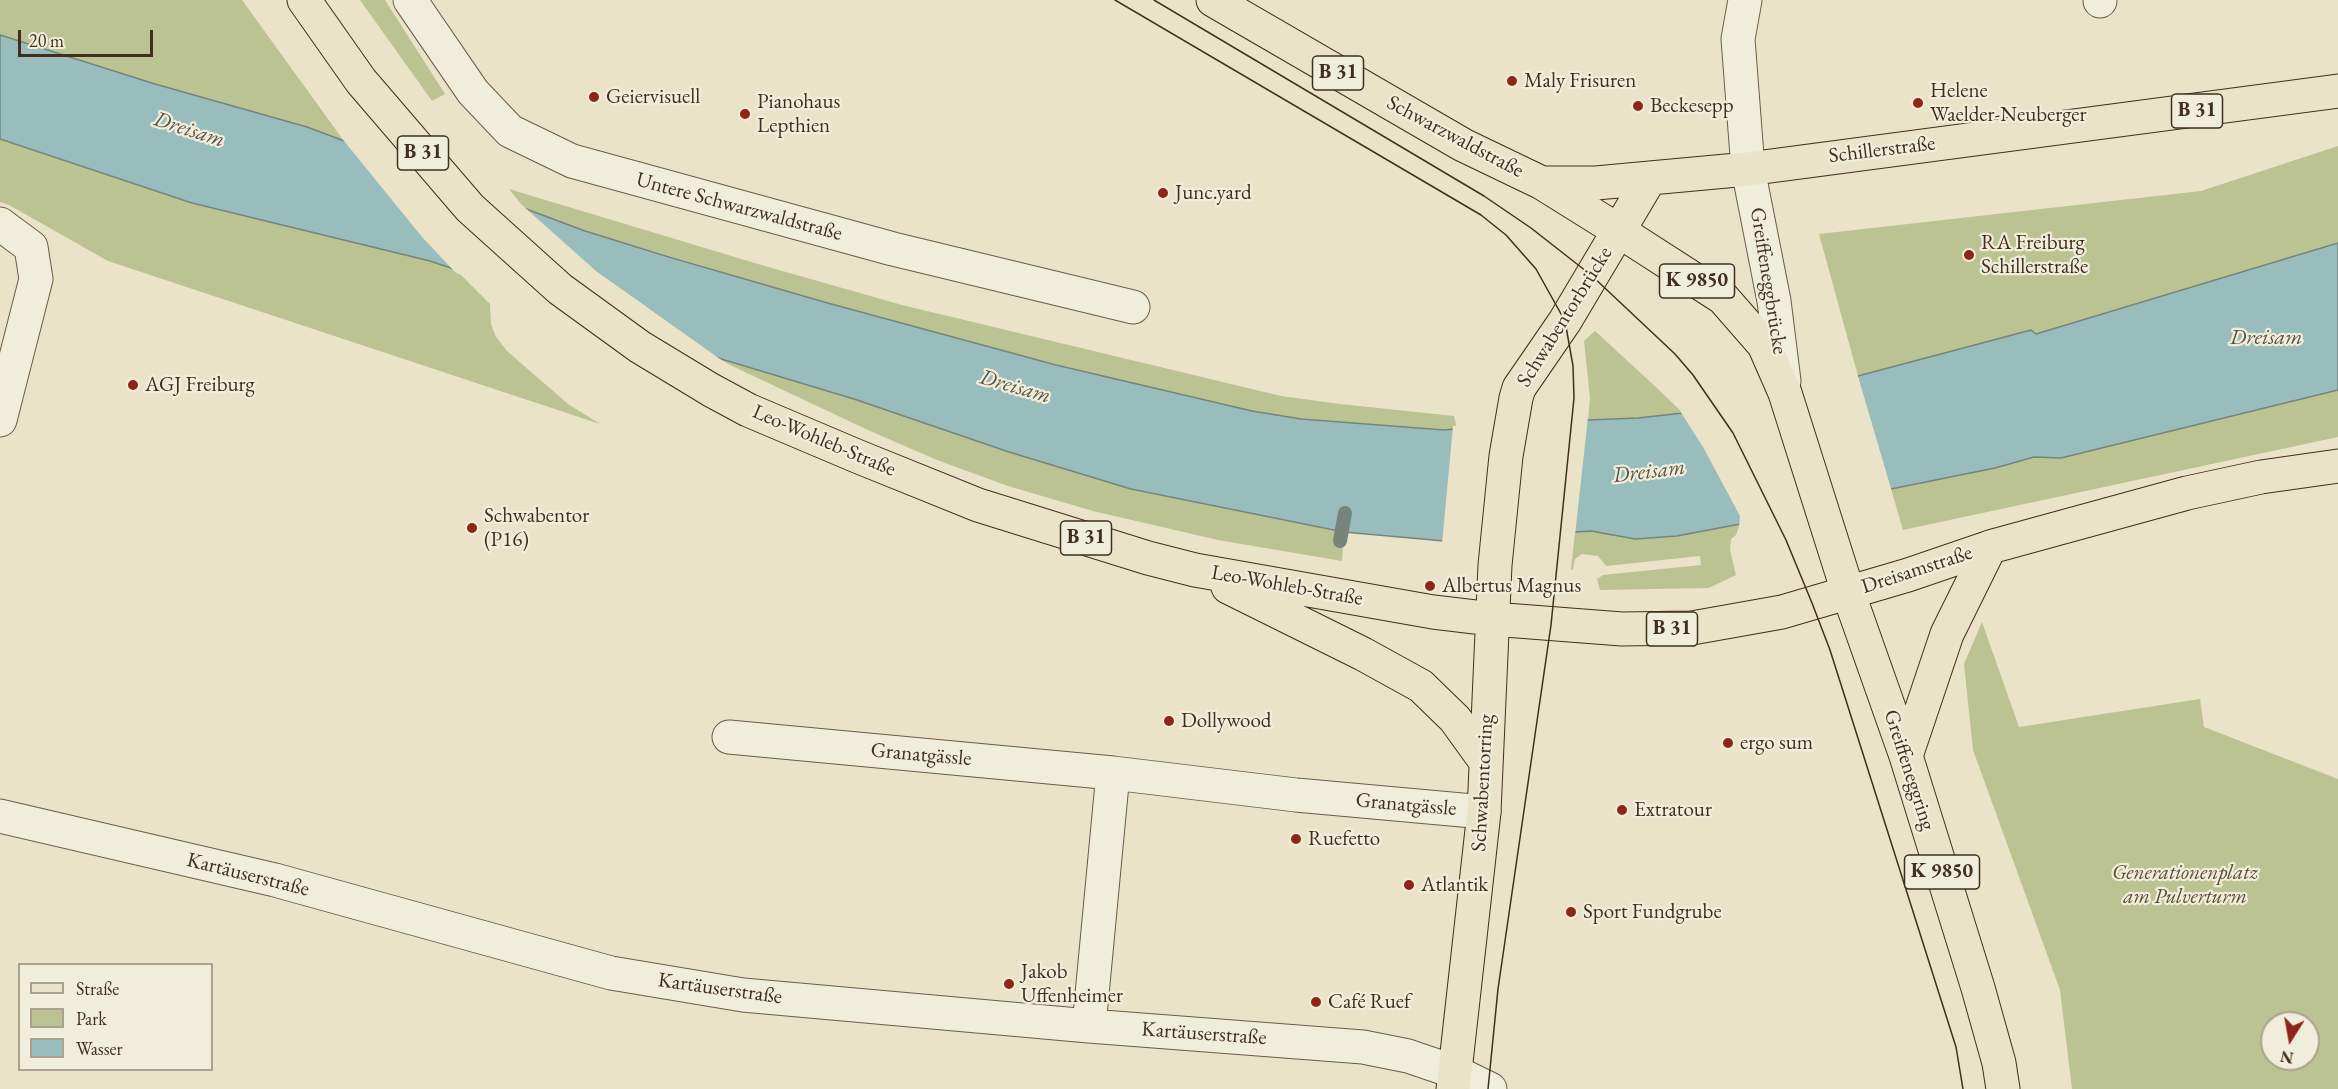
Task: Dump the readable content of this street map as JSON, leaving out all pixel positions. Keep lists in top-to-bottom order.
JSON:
{
  "streets": {
    "main road": [
      "B 31",
      "Schwarzwaldstraße",
      "Schillerstraße",
      "K 9850",
      "Greiffeneggbrücke",
      "Schwabentorbrücke",
      "Leo-Wohleb-Straße",
      "Dreisamstraße",
      "Greiffeneggring",
      "Schwabentorring"
    ],
    "street": ["Untere Schwarzwaldstraße", "Granatgässle", "Kartäuserstraße"]
  },
  "crossings": [
    ["Schwarzwaldstraße", "Schillerstraße"],
    ["Schwarzwaldstraße", "Greiffeneggbrücke"],
    ["Schwarzwaldstraße", "Schwabentorbrücke"],
    ["Schillerstraße", "Greiffeneggbrücke"],
    ["Greiffeneggbrücke", "Schwabentorbrücke"],
    ["Greiffeneggbrücke", "Dreisamstraße"],
    ["Greiffeneggbrücke", "Greiffeneggring"],
    ["Schwabentorbrücke", "Leo-Wohleb-Straße"],
    ["Schwabentorbrücke", "Dreisamstraße"],
    ["Schwabentorbrücke", "Schwabentorring"],
    ["Leo-Wohleb-Straße", "Dreisamstraße"],
    ["Leo-Wohleb-Straße", "Schwabentorring"],
    ["Dreisamstraße", "Greiffeneggring"],
    ["Dreisamstraße", "Schwabentorring"],
    ["Granatgässle", "Schwabentorring"],
    ["Schwabentorring", "Kartäuserstraße"]
  ],
  "water": ["Dreisam"],
  "parks": ["Generationenplatz am Pulverturm"],
  "places": [
    "Maly Frisuren",
    "Geiervisuell",
    "Helene Waelder-Neuberger",
    "Beckesepp",
    "Pianohaus Lepthien",
    "Junc.yard",
    "RA Freiburg Schillerstraße",
    "AGJ Freiburg",
    "Schwabentor (P16)",
    "Albertus Magnus",
    "Dollywood",
    "ergo sum",
    "Extratour",
    "Ruefetto",
    "Atlantik",
    "Sport Fundgrube",
    "Jakob Uffenheimer",
    "Café Ruef"
  ],
  "legend": ["Straße", "Park", "Wasser"],
  "scale_bar": "20 m",
  "north": "bottom"
}
